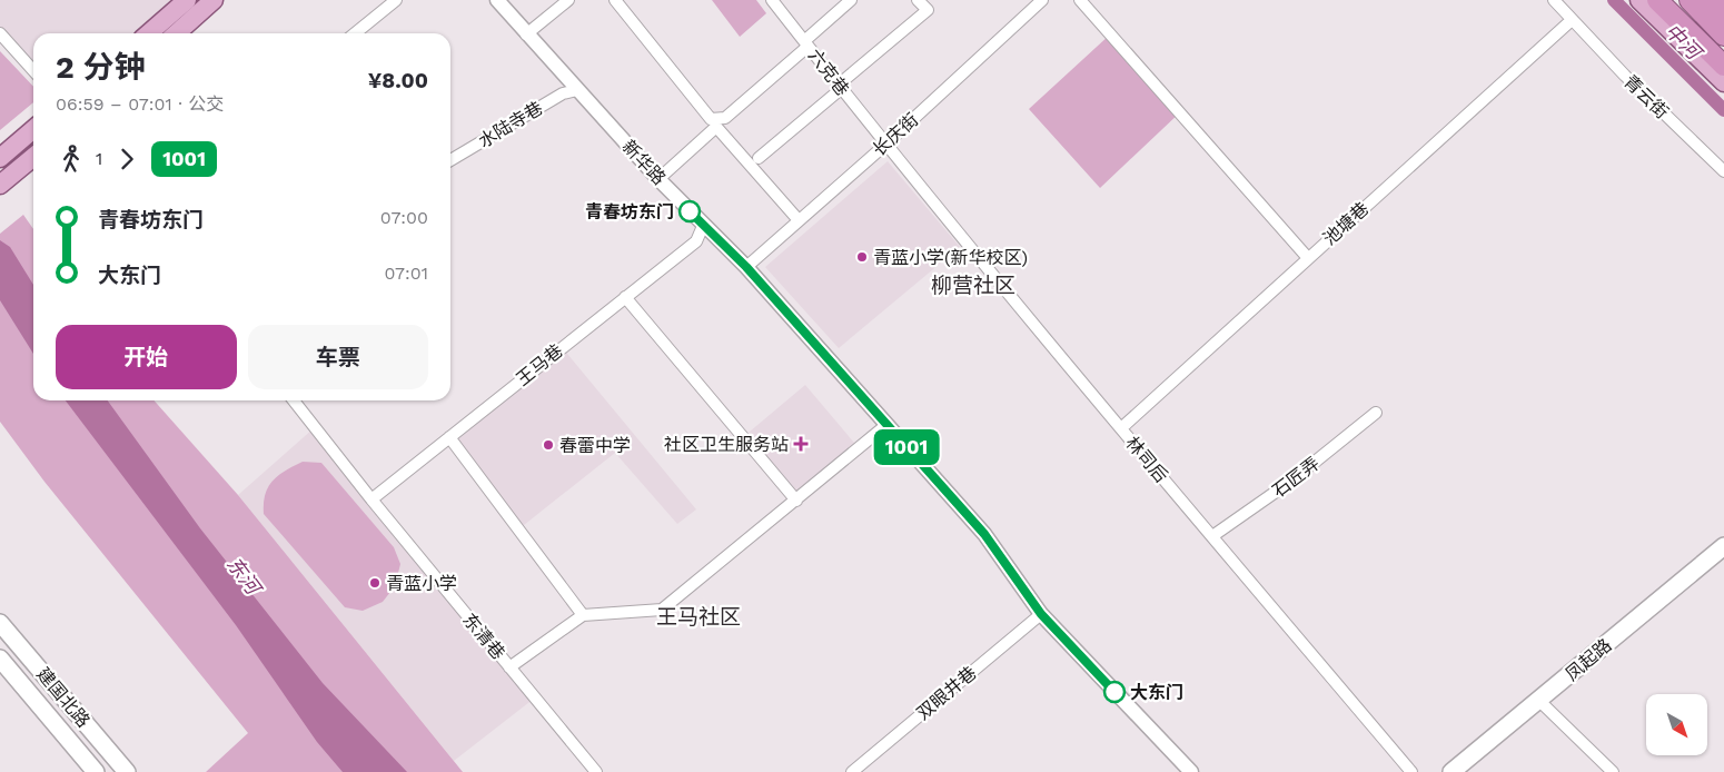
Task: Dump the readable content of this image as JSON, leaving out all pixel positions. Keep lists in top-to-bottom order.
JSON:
{
  "streets": {
    "main road": ["凤起路", "建国北路"],
    "street": [
      "六克巷",
      "青云街",
      "水陆寺巷",
      "长庆街",
      "新华路",
      "池塘巷",
      "王马巷",
      "林司后",
      "石匠弄",
      "东清巷",
      "双眼井巷"
    ]
  },
  "crossings": [
    ["六克巷", "长庆街"],
    ["六克巷", "林司后"],
    ["青云街", "池塘巷"],
    ["水陆寺巷", "新华路"],
    ["长庆街", "新华路"],
    ["长庆街", "林司后"],
    ["新华路", "王马巷"],
    ["新华路", "双眼井巷"],
    ["池塘巷", "林司后"],
    ["王马巷", "东清巷"],
    ["林司后", "石匠弄"]
  ],
  "districts": ["柳营社区", "王马社区"],
  "water": ["中河", "东河"],
  "places": {
    "other": [
      "青春坊东门",
      "青蓝小学(新华校区)",
      "春蕾中学",
      "青蓝小学",
      "大东门"
    ],
    "health": ["社区卫生服务站"]
  },
  "lines": ["bus line 1001"],
  "north": "bottom right",
  "page": {
    "on_map": "1001",
    "heading": ["2 分钟", "06:59 – 07:01 · 公交", "¥8.00"],
    "legs": ["1", "1001"],
    "list": [
      {
        "name": "青春坊东门",
        "value": "07:00"
      },
      {
        "name": "大东门",
        "value": "07:01"
      }
    ],
    "buttons": ["开始", "车票"]
  }
}
